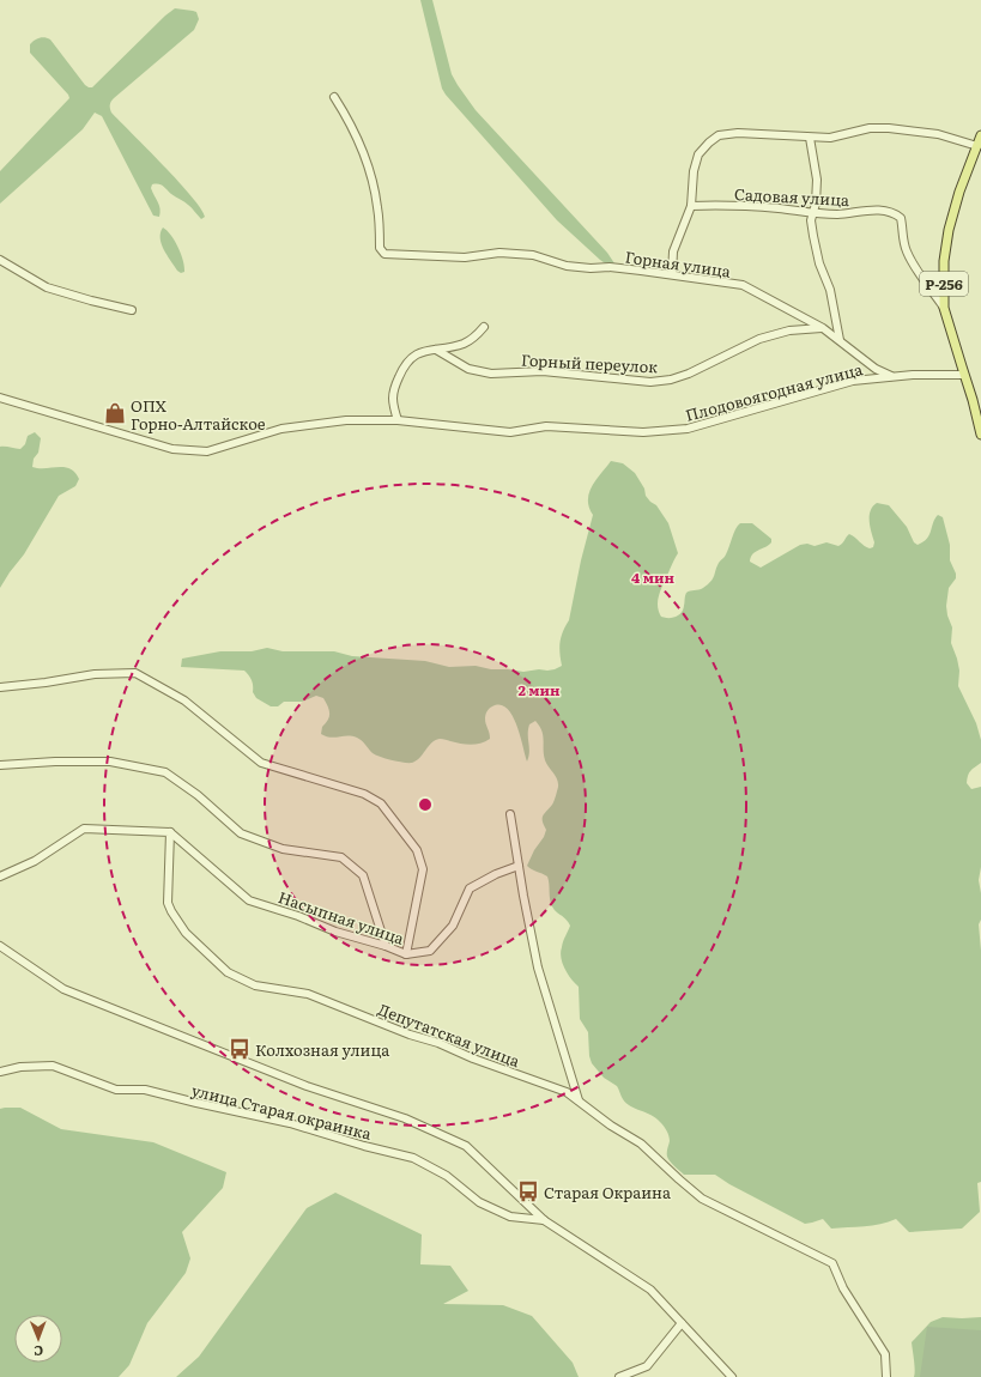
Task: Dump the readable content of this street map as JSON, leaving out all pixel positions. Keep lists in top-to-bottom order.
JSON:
{
  "streets": {
    "main road": ["Р-256"],
    "street": [
      "Садовая улица",
      "Горная улица",
      "Горный переулок",
      "Плодовоягодная улица",
      "Насыпная улица",
      "Депутатская улица",
      "улица Старая окраинка"
    ]
  },
  "crossings": [
    ["Садовая улица", "Р-256"],
    ["Горная улица", "Горный переулок"],
    ["Горная улица", "Плодовоягодная улица"],
    ["Р-256", "Плодовоягодная улица"],
    ["Насыпная улица", "Депутатская улица"]
  ],
  "places": {
    "shop": ["ОПХ Горно-Алтайское"],
    "bus stop": ["Колхозная улица", "Старая Окраина"]
  },
  "north": "bottom",
  "rings": ["4 мин", "2 мин"]
}
